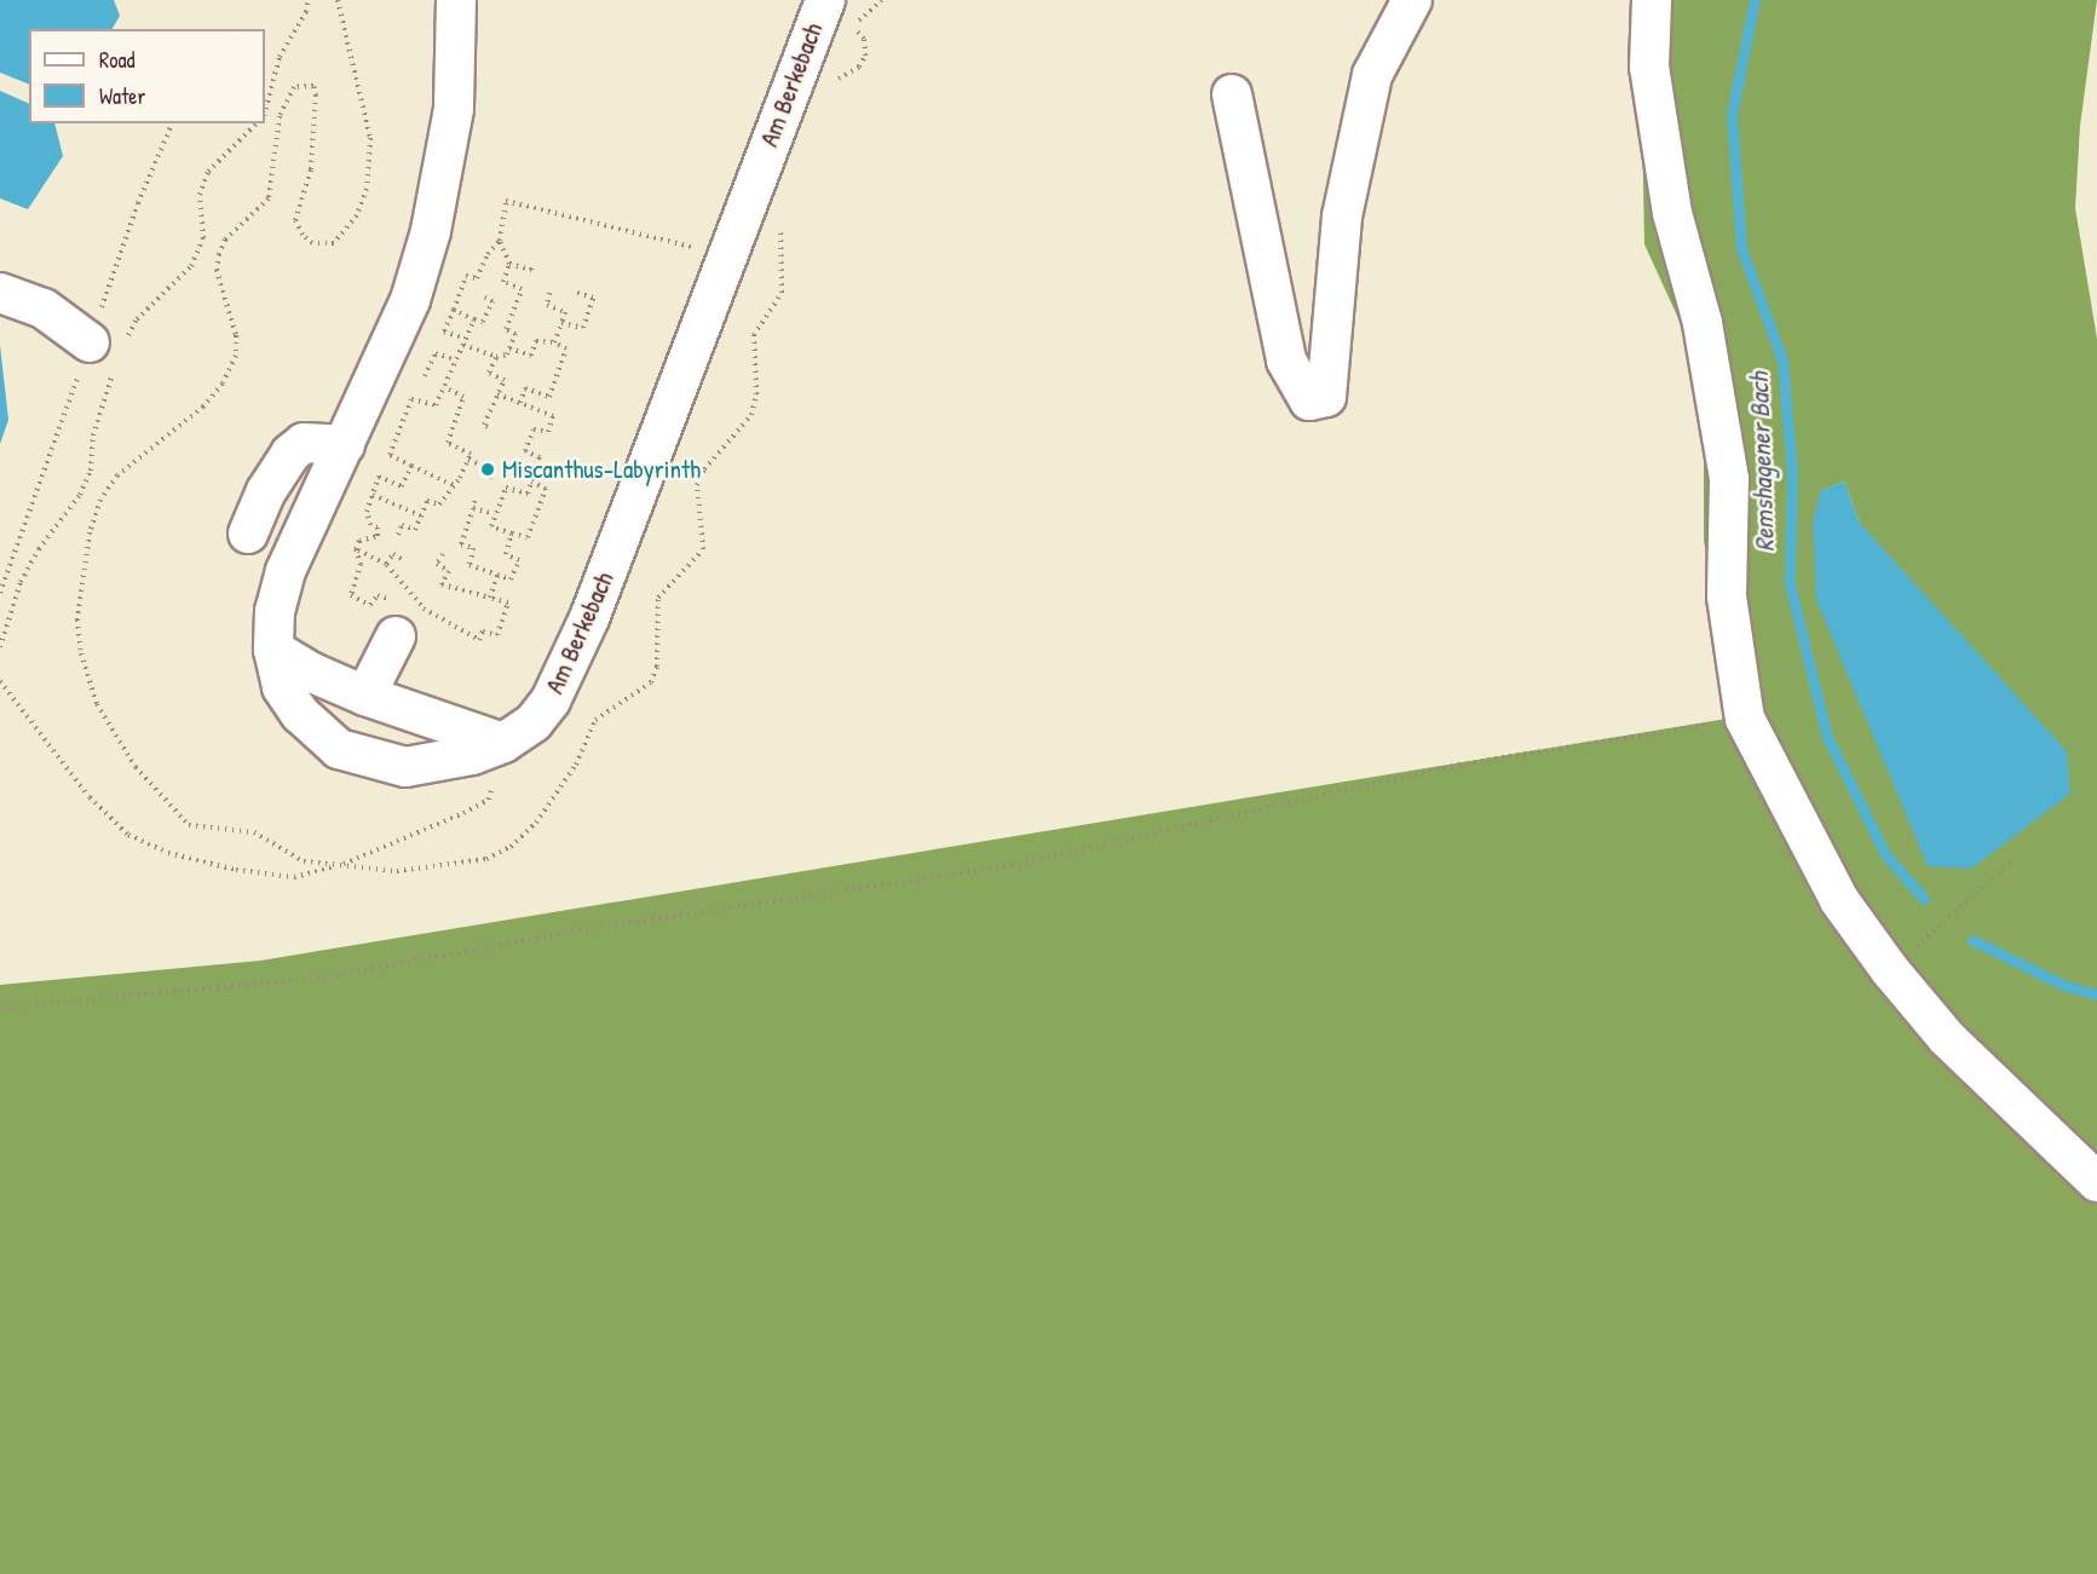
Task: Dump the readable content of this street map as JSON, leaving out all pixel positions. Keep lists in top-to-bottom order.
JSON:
{
  "streets": {
    "lane": ["Am Berkebach"]
  },
  "water": ["Remshagener Bach"],
  "places": ["Miscanthus-Labyrinth"],
  "legend": ["Road", "Water"]
}
